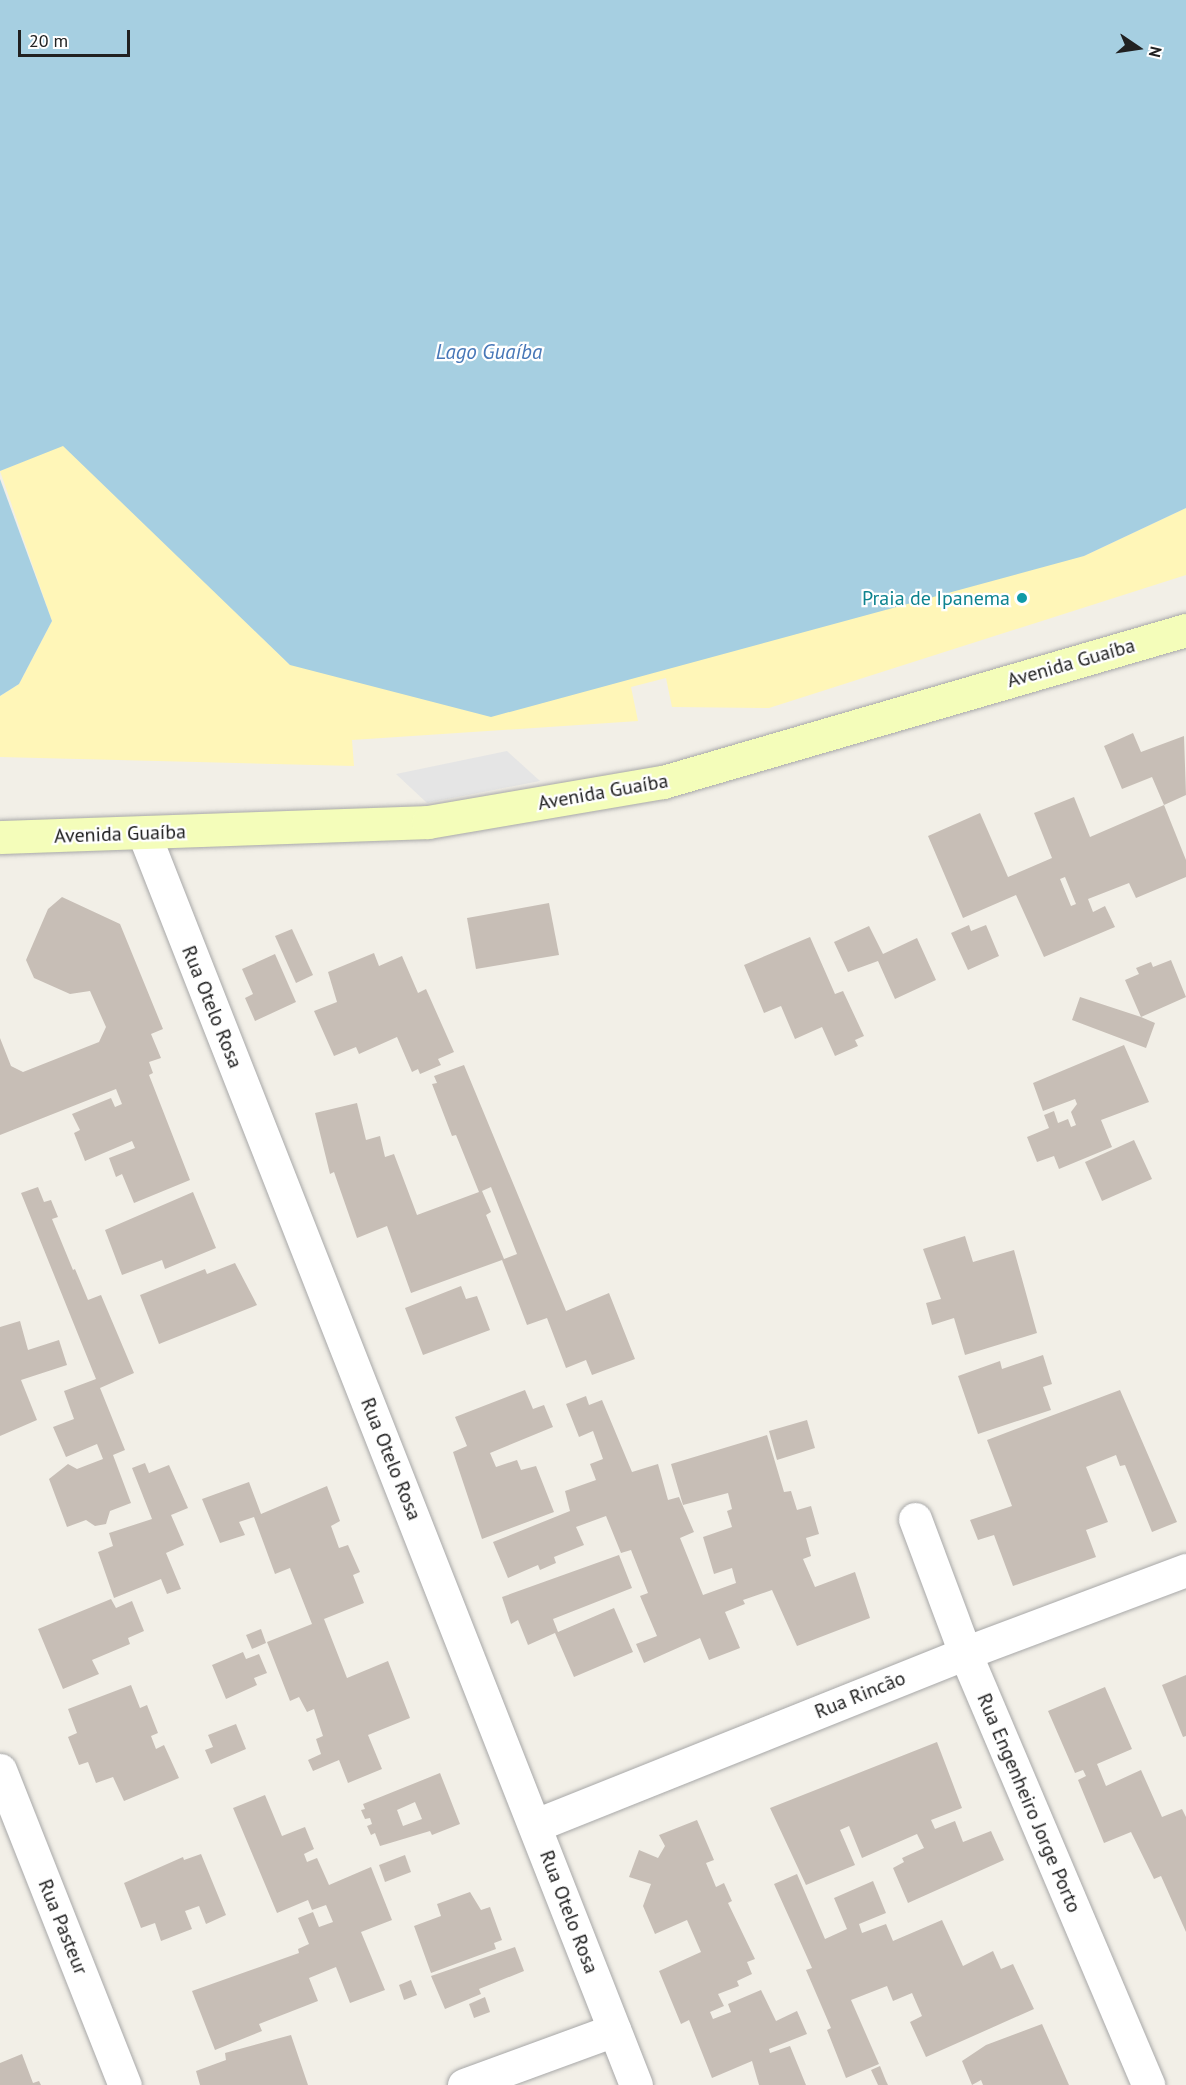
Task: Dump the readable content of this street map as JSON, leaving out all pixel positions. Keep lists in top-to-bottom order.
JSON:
{
  "streets": {
    "street": [
      "Avenida Guaíba",
      "Rua Otelo Rosa",
      "Rua Rincão",
      "Rua Engenheiro Jorge Porto",
      "Rua Pasteur"
    ]
  },
  "crossings": [
    ["Avenida Guaíba", "Rua Otelo Rosa"],
    ["Rua Otelo Rosa", "Rua Rincão"],
    ["Rua Rincão", "Rua Engenheiro Jorge Porto"]
  ],
  "water": ["Lago Guaíba"],
  "places": ["Praia de Ipanema"],
  "scale_bar": "20 m",
  "north": "right"
}
